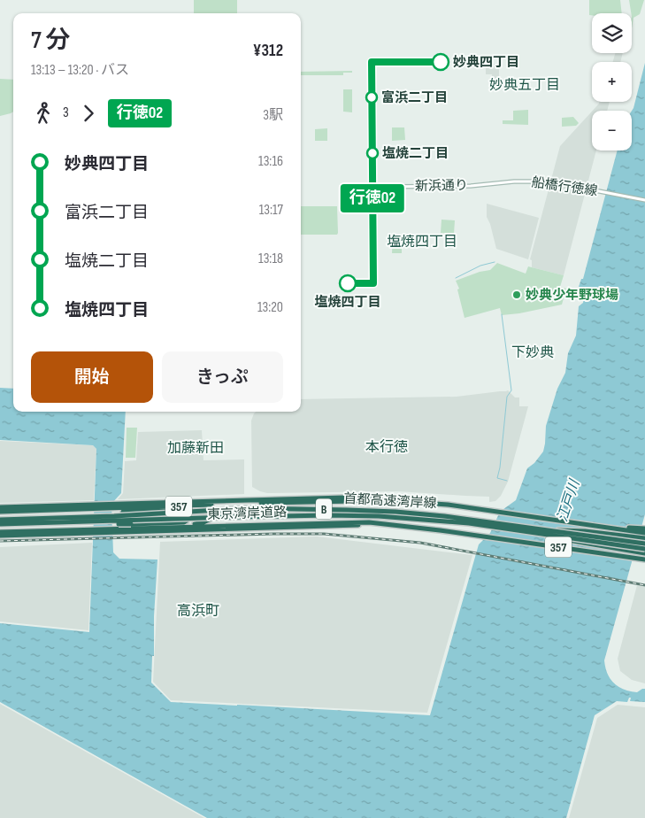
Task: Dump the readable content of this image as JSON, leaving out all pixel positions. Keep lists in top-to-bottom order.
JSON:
{
  "streets": {
    "highway": [
      "首都高速湾岸線",
      "357",
      "B",
      "東京湾岸道路"
    ],
    "main road": ["新浜通り", "船橋行徳線"]
  },
  "crossings": [
    ["新浜通り", "船橋行徳線"]
  ],
  "districts": [
    "妙典五丁目",
    "塩焼四丁目",
    "下妙典",
    "本行徳",
    "加藤新田",
    "高浜町"
  ],
  "water": ["江戸川"],
  "places": [
    "妙典四丁目",
    "富浜二丁目",
    "塩焼二丁目",
    "塩焼四丁目",
    "妙典少年野球場"
  ],
  "lines": ["bus line 行徳02"],
  "page": {
    "on_map": "行徳02",
    "map_buttons": ["+", "−"],
    "heading": ["7 分", "13:13 – 13:20 · バス", "¥312"],
    "legs": ["3", "行徳02", "3駅"],
    "list": [
      {
        "name": "妙典四丁目",
        "value": "13:16"
      },
      {
        "name": "富浜二丁目",
        "value": "13:17"
      },
      {
        "name": "塩焼二丁目",
        "value": "13:18"
      },
      {
        "name": "塩焼四丁目",
        "value": "13:20"
      }
    ],
    "buttons": ["開始", "きっぷ"]
  }
}
